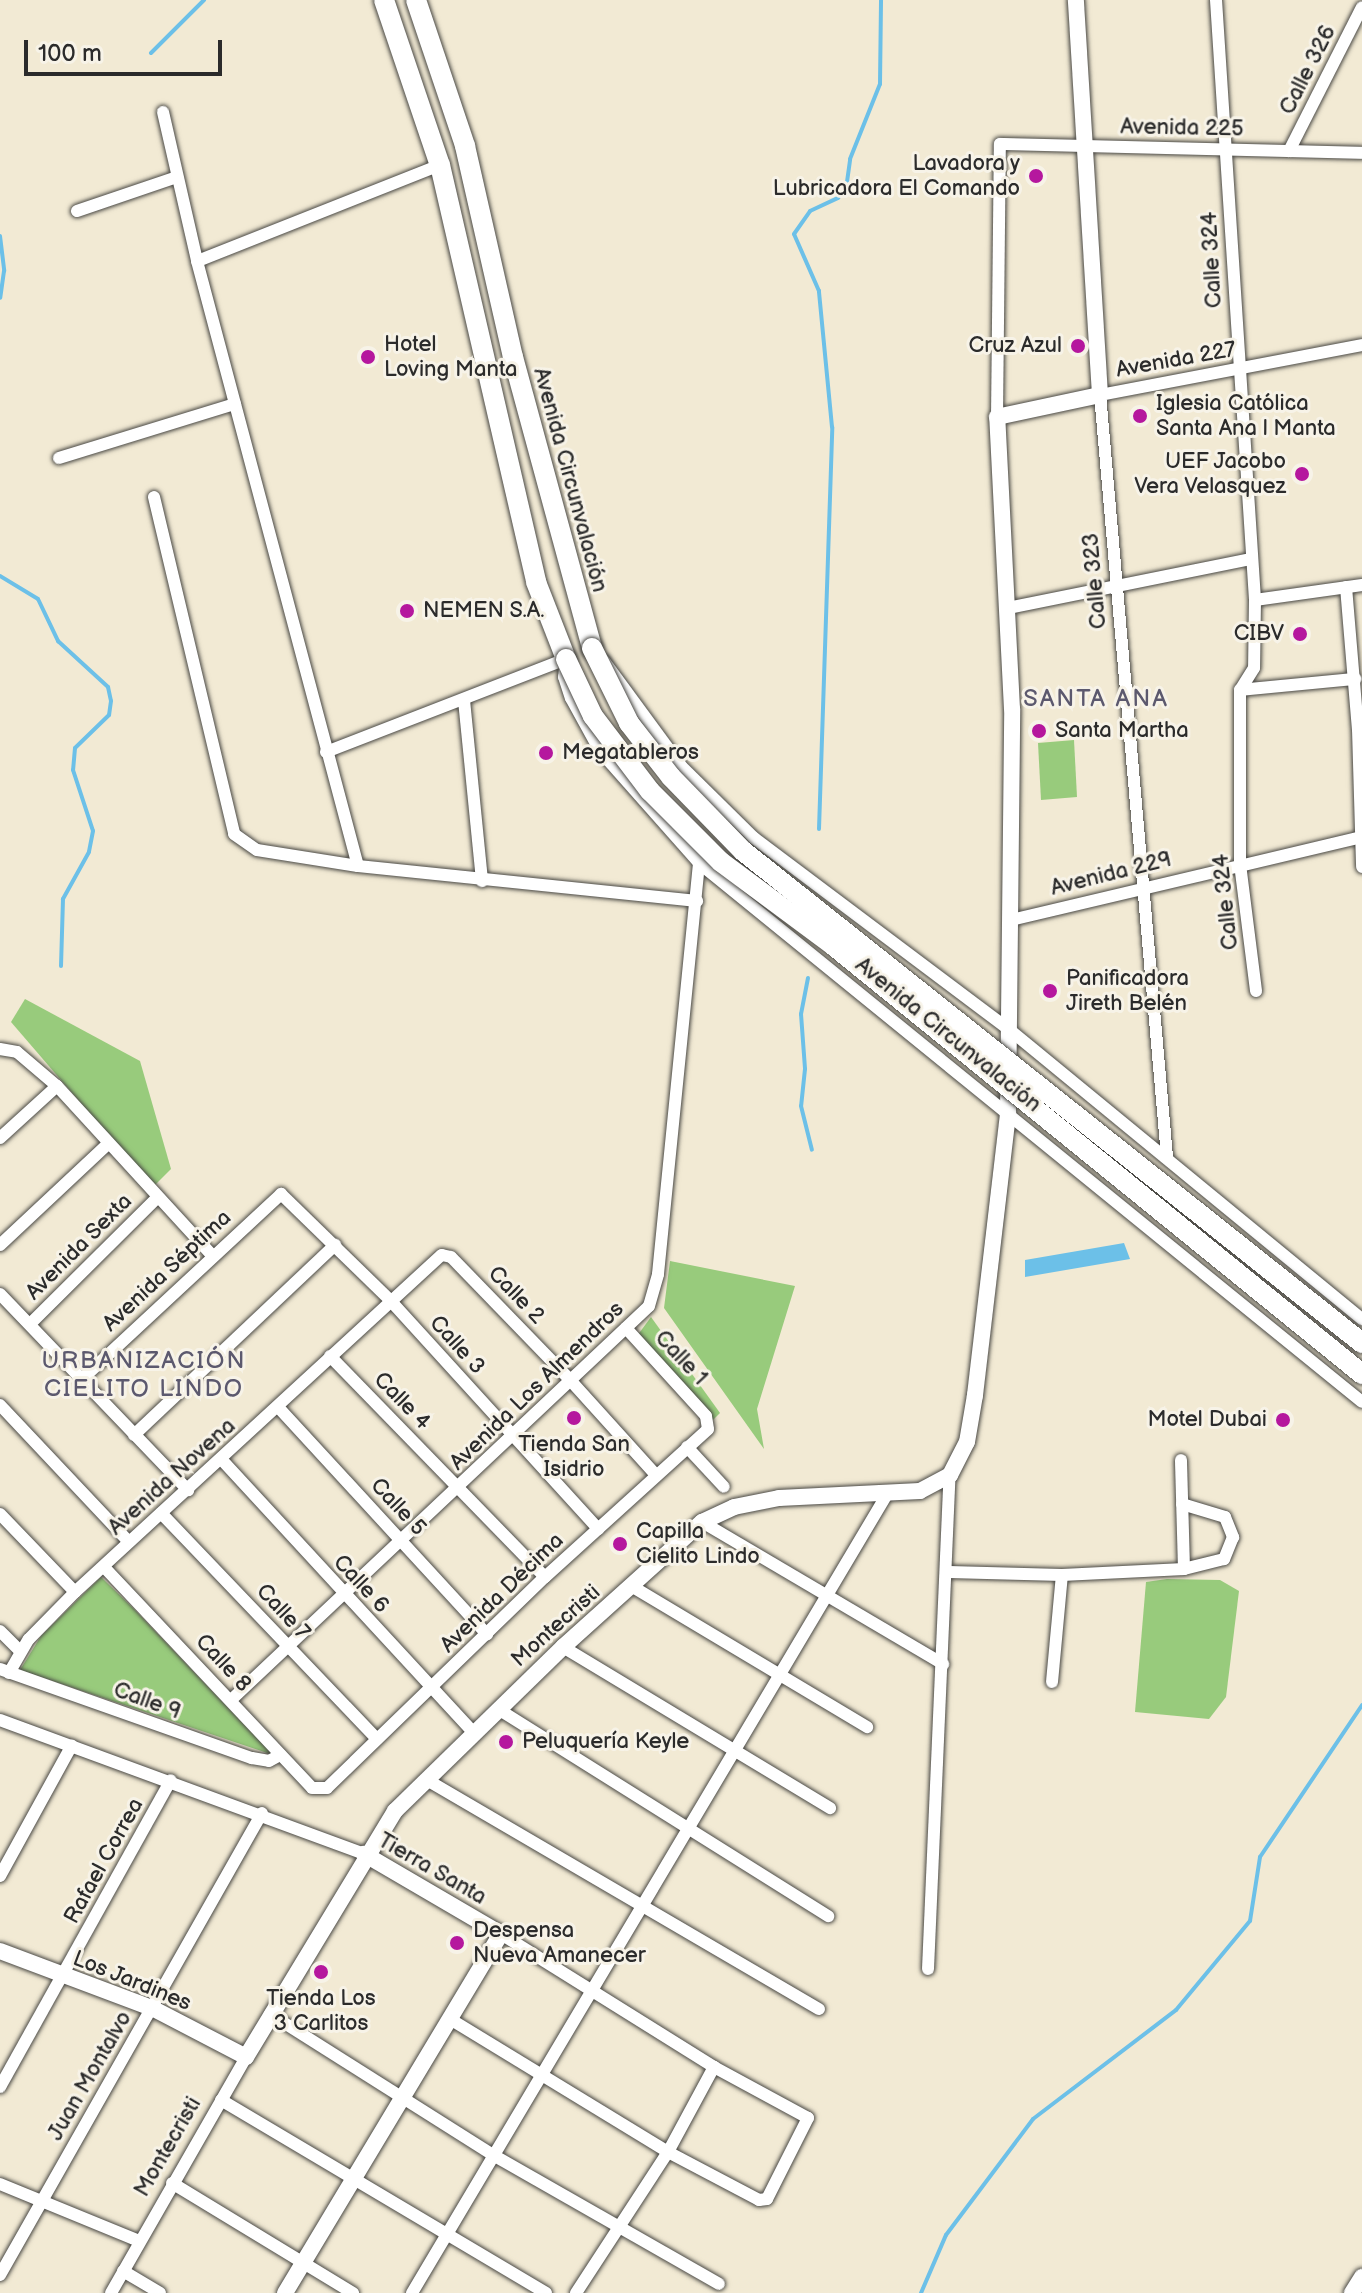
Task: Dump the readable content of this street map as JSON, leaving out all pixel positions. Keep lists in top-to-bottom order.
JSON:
{
  "streets": {
    "highway": ["Avenida Circunvalación"],
    "street": [
      "Calle 326",
      "Avenida 225",
      "Calle 324",
      "Avenida 227",
      "Calle 323",
      "Avenida 229",
      "Avenida Sexta",
      "Avenida Séptima",
      "Calle 2",
      "Calle 3",
      "Calle 1",
      "Avenida Los Almendros",
      "Calle 4",
      "Avenida Novena",
      "Calle 5",
      "Calle 6",
      "Avenida Décima",
      "Calle 7",
      "Montecristi",
      "Calle 8",
      "Calle 9",
      "Rafael Correa",
      "Tierra Santa",
      "Los Jardines",
      "Juan Montalvo"
    ]
  },
  "crossings": [
    ["Calle 326", "Avenida 225"],
    ["Avenida 225", "Calle 324"],
    ["Avenida 225", "Avenida 227"],
    ["Avenida 225", "Calle 323"],
    ["Calle 324", "Avenida 227"],
    ["Calle 324", "Avenida 229"],
    ["Avenida 227", "Calle 323"],
    ["Avenida Circunvalación", "Calle 323"],
    ["Avenida Circunvalación", "Avenida Los Almendros"],
    ["Calle 323", "Avenida 229"],
    ["Avenida Séptima", "Calle 3"],
    ["Calle 2", "Avenida Los Almendros"],
    ["Calle 2", "Avenida Novena"],
    ["Calle 2", "Avenida Décima"],
    ["Calle 3", "Avenida Los Almendros"],
    ["Calle 3", "Avenida Novena"],
    ["Calle 3", "Avenida Décima"],
    ["Calle 1", "Avenida Los Almendros"],
    ["Calle 1", "Avenida Décima"],
    ["Avenida Los Almendros", "Calle 4"],
    ["Avenida Los Almendros", "Calle 5"],
    ["Avenida Los Almendros", "Calle 6"],
    ["Avenida Los Almendros", "Calle 7"],
    ["Avenida Los Almendros", "Calle 8"],
    ["Calle 4", "Avenida Novena"],
    ["Calle 4", "Avenida Décima"],
    ["Avenida Novena", "Calle 5"],
    ["Avenida Novena", "Calle 6"],
    ["Avenida Novena", "Calle 7"],
    ["Avenida Novena", "Calle 8"],
    ["Avenida Novena", "Calle 9"],
    ["Calle 5", "Avenida Décima"],
    ["Calle 6", "Avenida Décima"],
    ["Calle 6", "Montecristi"],
    ["Avenida Décima", "Calle 7"],
    ["Avenida Décima", "Calle 8"],
    ["Montecristi", "Tierra Santa"],
    ["Montecristi", "Los Jardines"],
    ["Calle 8", "Calle 9"],
    ["Rafael Correa", "Tierra Santa"],
    ["Rafael Correa", "Los Jardines"],
    ["Tierra Santa", "Juan Montalvo"],
    ["Los Jardines", "Juan Montalvo"]
  ],
  "districts": ["SANTA ANA", "URBANIZACIÓN CIELITO LINDO"],
  "places": [
    "Lavadora y Lubricadora El Comando",
    "Cruz Azul",
    "Hotel Loving Manta",
    "Iglesia Católica Santa Ana | Manta",
    "UEF Jacobo Vera Velasquez",
    "NEMEN S.A.",
    "CIBV",
    "Santa Martha",
    "Megatableros",
    "Panificadora Jireth Belén",
    "Tienda San Isidrio",
    "Motel Dubai",
    "Capilla Cielito Lindo",
    "Peluquería Keyle",
    "Despensa Nueva Amanecer",
    "Tienda Los 3 Carlitos"
  ],
  "scale_bar": "100 m"
}
